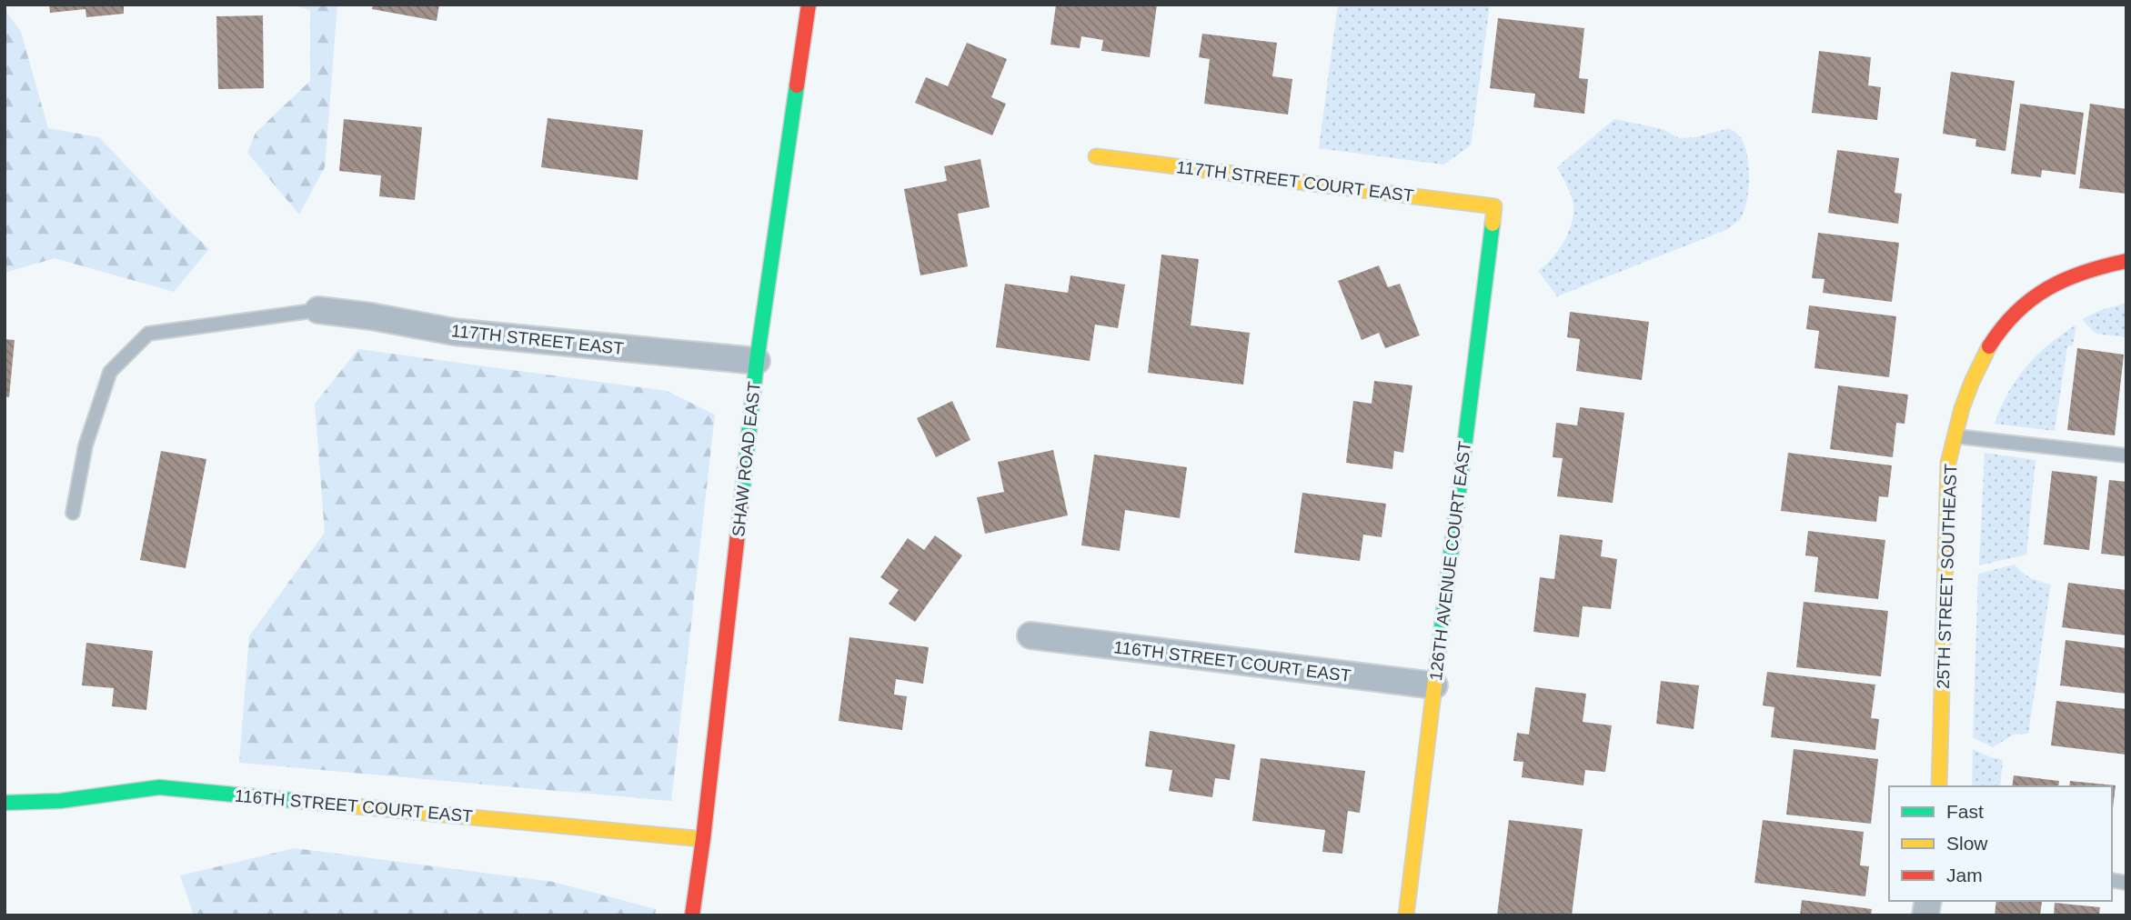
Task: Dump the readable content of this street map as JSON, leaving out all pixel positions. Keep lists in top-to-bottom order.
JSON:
{
  "streets": {
    "street": [
      "117TH STREET COURT EAST",
      "117TH STREET EAST",
      "SHAW ROAD EAST",
      "126TH AVENUE COURT EAST",
      "25TH STREET SOUTHEAST",
      "116TH STREET COURT EAST"
    ]
  },
  "crossings": [
    ["117TH STREET COURT EAST", "126TH AVENUE COURT EAST"],
    ["117TH STREET EAST", "SHAW ROAD EAST"],
    ["SHAW ROAD EAST", "116TH STREET COURT EAST"],
    ["126TH AVENUE COURT EAST", "116TH STREET COURT EAST"]
  ],
  "legend": ["Fast", "Slow", "Jam"]
}
